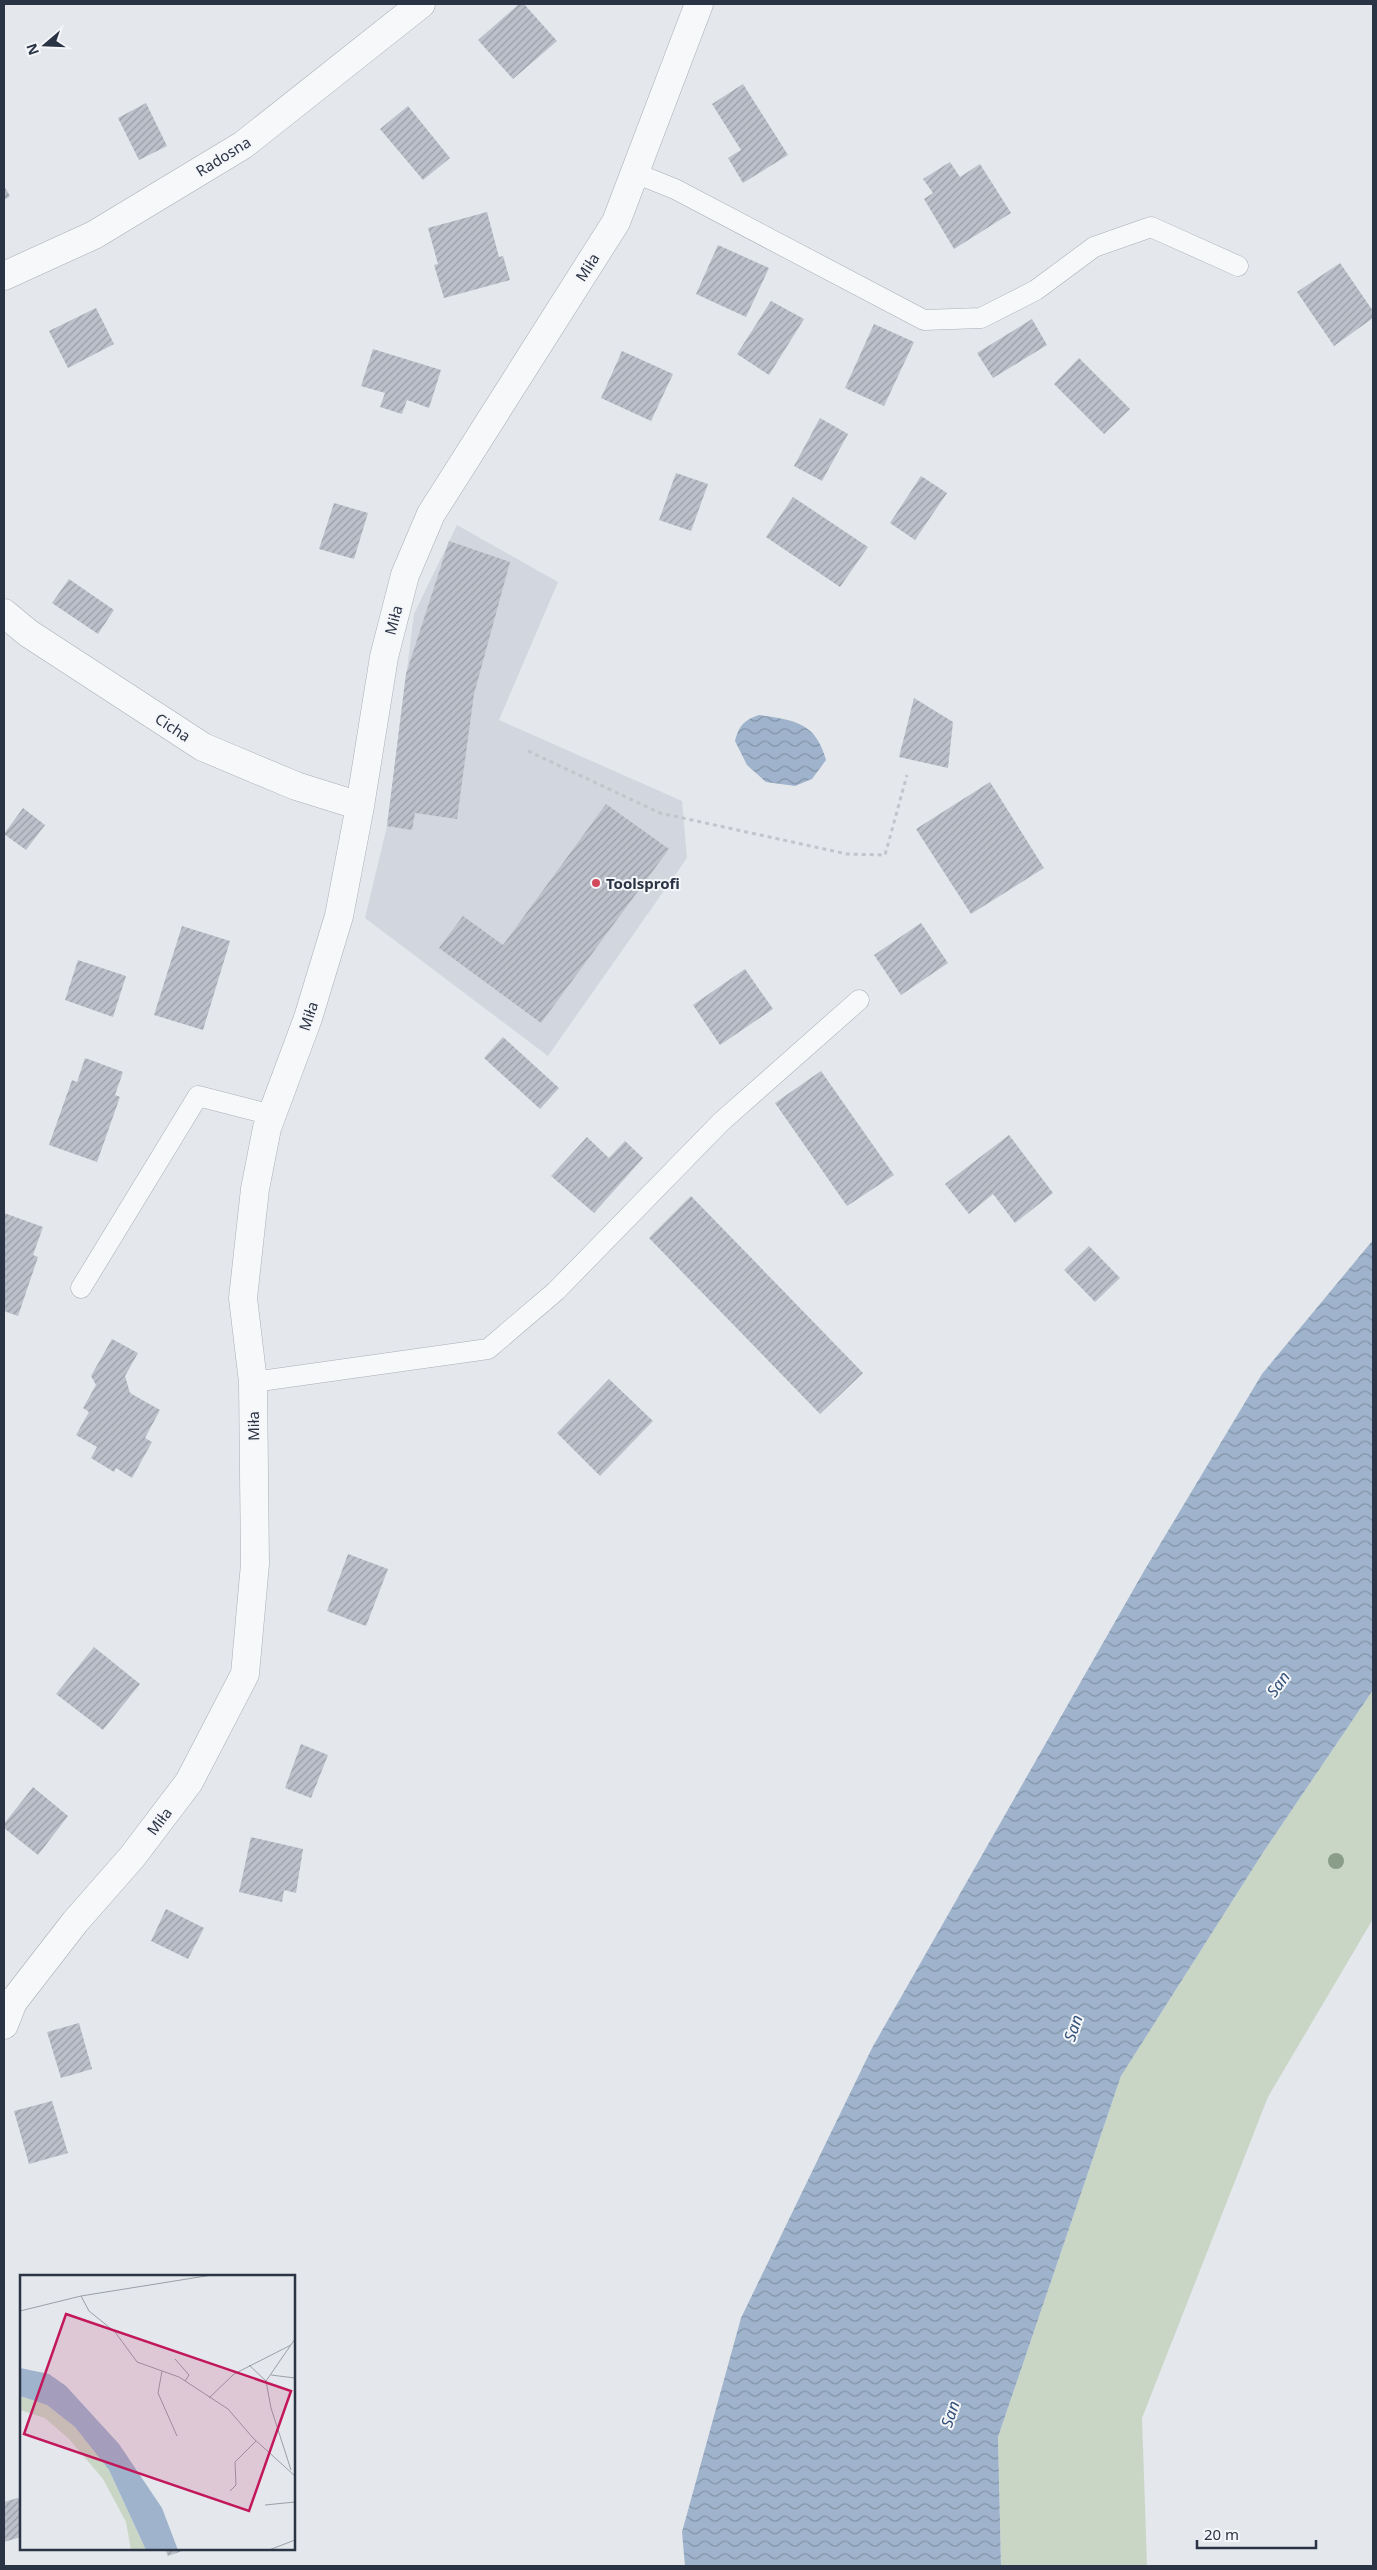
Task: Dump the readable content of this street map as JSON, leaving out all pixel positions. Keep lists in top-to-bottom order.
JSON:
{
  "streets": {
    "street": ["Radosna", "Miła", "Cicha"]
  },
  "crossings": [
    ["Miła", "Cicha"]
  ],
  "water": ["San"],
  "places": ["Toolsprofi"],
  "scale_bar": "20 m",
  "north": "left"
}
